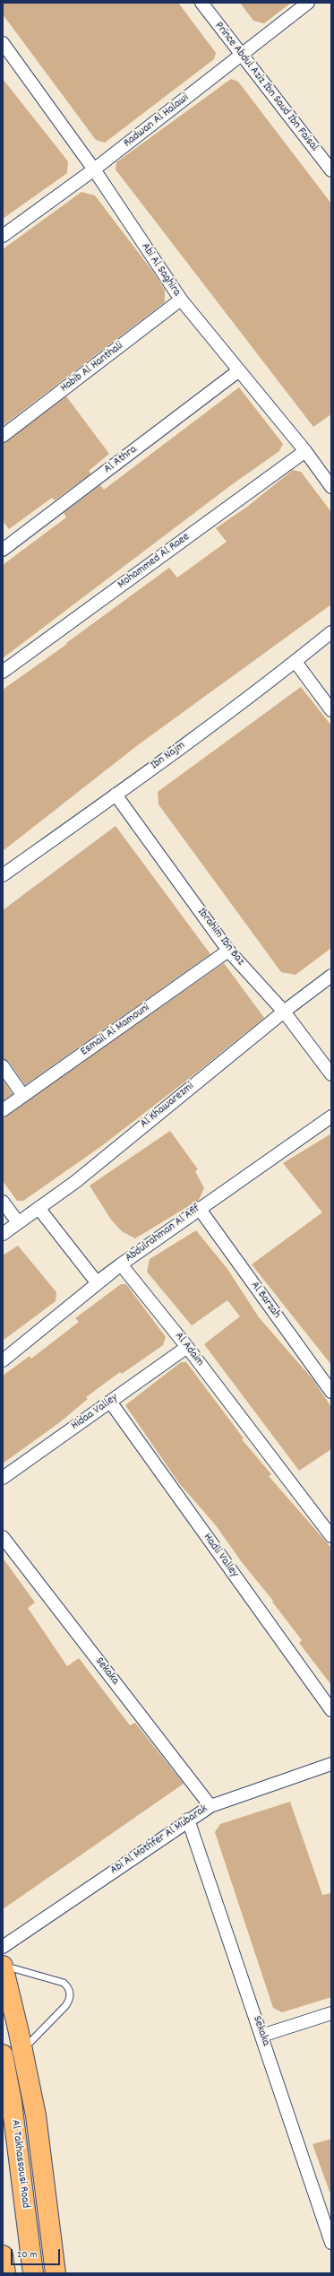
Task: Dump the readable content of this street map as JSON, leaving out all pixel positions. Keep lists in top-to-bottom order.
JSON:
{
  "streets": {
    "main road": ["Al Takhassousi Road"],
    "street": [
      "Prince Abdul Aziz Ibn Saud Ibn Faisal",
      "Radwan Al Halawi",
      "Abi Al Saghira",
      "Habib Al Hanthali",
      "Al Athra",
      "Mohammed Al Raee",
      "Ibn Najm",
      "Ibrahim Ibn Baz",
      "Esmail Al Mamouni",
      "Al Khawarezmi",
      "Abdulrahman Al Afif",
      "Al Barzah",
      "Al Adaim",
      "Hidaa Valley",
      "Hadli Valley",
      "Sekaka",
      "Abi Al Mothfer Al Mubarak"
    ]
  },
  "crossings": [
    ["Prince Abdul Aziz Ibn Saud Ibn Faisal", "Radwan Al Halawi"],
    ["Radwan Al Halawi", "Abi Al Saghira"],
    ["Abi Al Saghira", "Habib Al Hanthali"],
    ["Abi Al Saghira", "Al Athra"],
    ["Abi Al Saghira", "Mohammed Al Raee"],
    ["Ibn Najm", "Ibrahim Ibn Baz"],
    ["Ibrahim Ibn Baz", "Esmail Al Mamouni"],
    ["Ibrahim Ibn Baz", "Al Khawarezmi"],
    ["Abdulrahman Al Afif", "Al Barzah"],
    ["Abdulrahman Al Afif", "Al Adaim"],
    ["Al Adaim", "Hidaa Valley"],
    ["Hidaa Valley", "Hadli Valley"],
    ["Sekaka", "Abi Al Mothfer Al Mubarak"]
  ],
  "scale_bar": "20 m"
}
